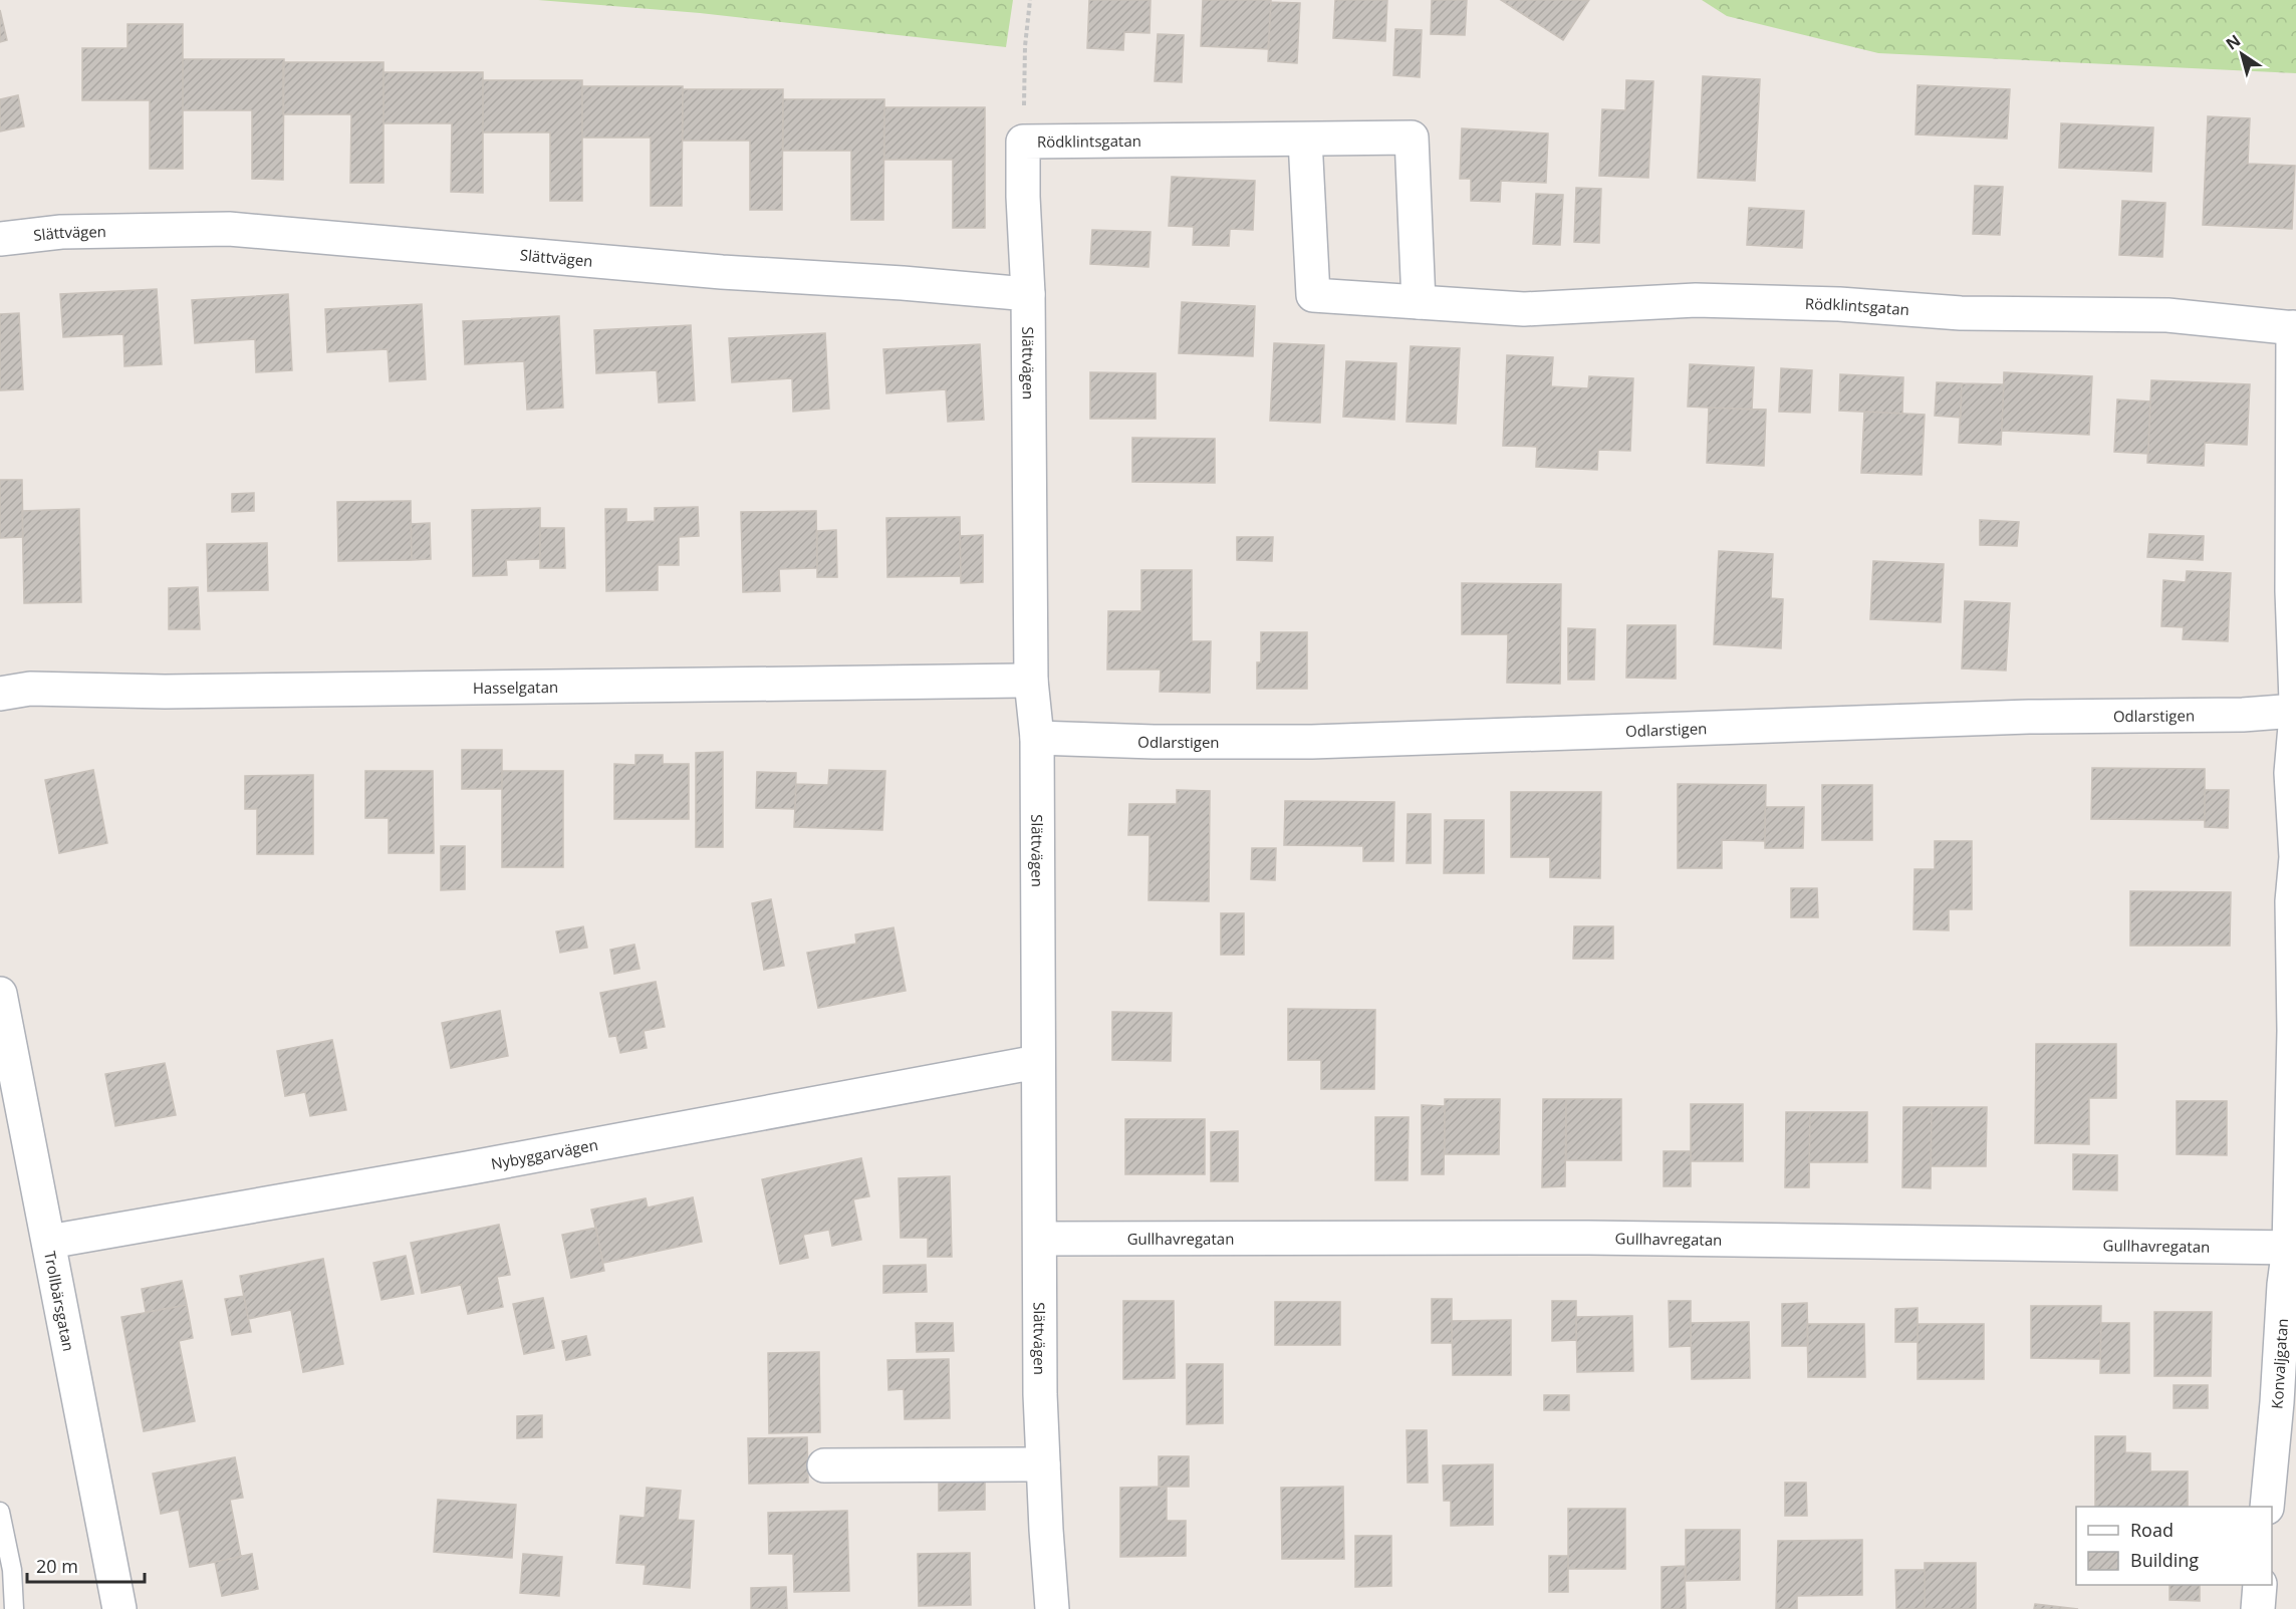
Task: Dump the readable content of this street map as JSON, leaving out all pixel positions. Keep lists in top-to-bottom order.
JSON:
{
  "streets": {
    "street": [
      "Rödklintsgatan",
      "Slättvägen",
      "Hasselgatan",
      "Odlarstigen",
      "Nybyggarvägen",
      "Gullhavregatan",
      "Trollbärsgatan",
      "Konvaljgatan"
    ]
  },
  "crossings": [
    ["Rödklintsgatan", "Slättvägen"],
    ["Slättvägen", "Hasselgatan"],
    ["Slättvägen", "Odlarstigen"],
    ["Slättvägen", "Nybyggarvägen"],
    ["Slättvägen", "Gullhavregatan"],
    ["Odlarstigen", "Konvaljgatan"],
    ["Nybyggarvägen", "Trollbärsgatan"],
    ["Gullhavregatan", "Konvaljgatan"]
  ],
  "legend": ["Road", "Building"],
  "scale_bar": "20 m",
  "north": "top left"
}
